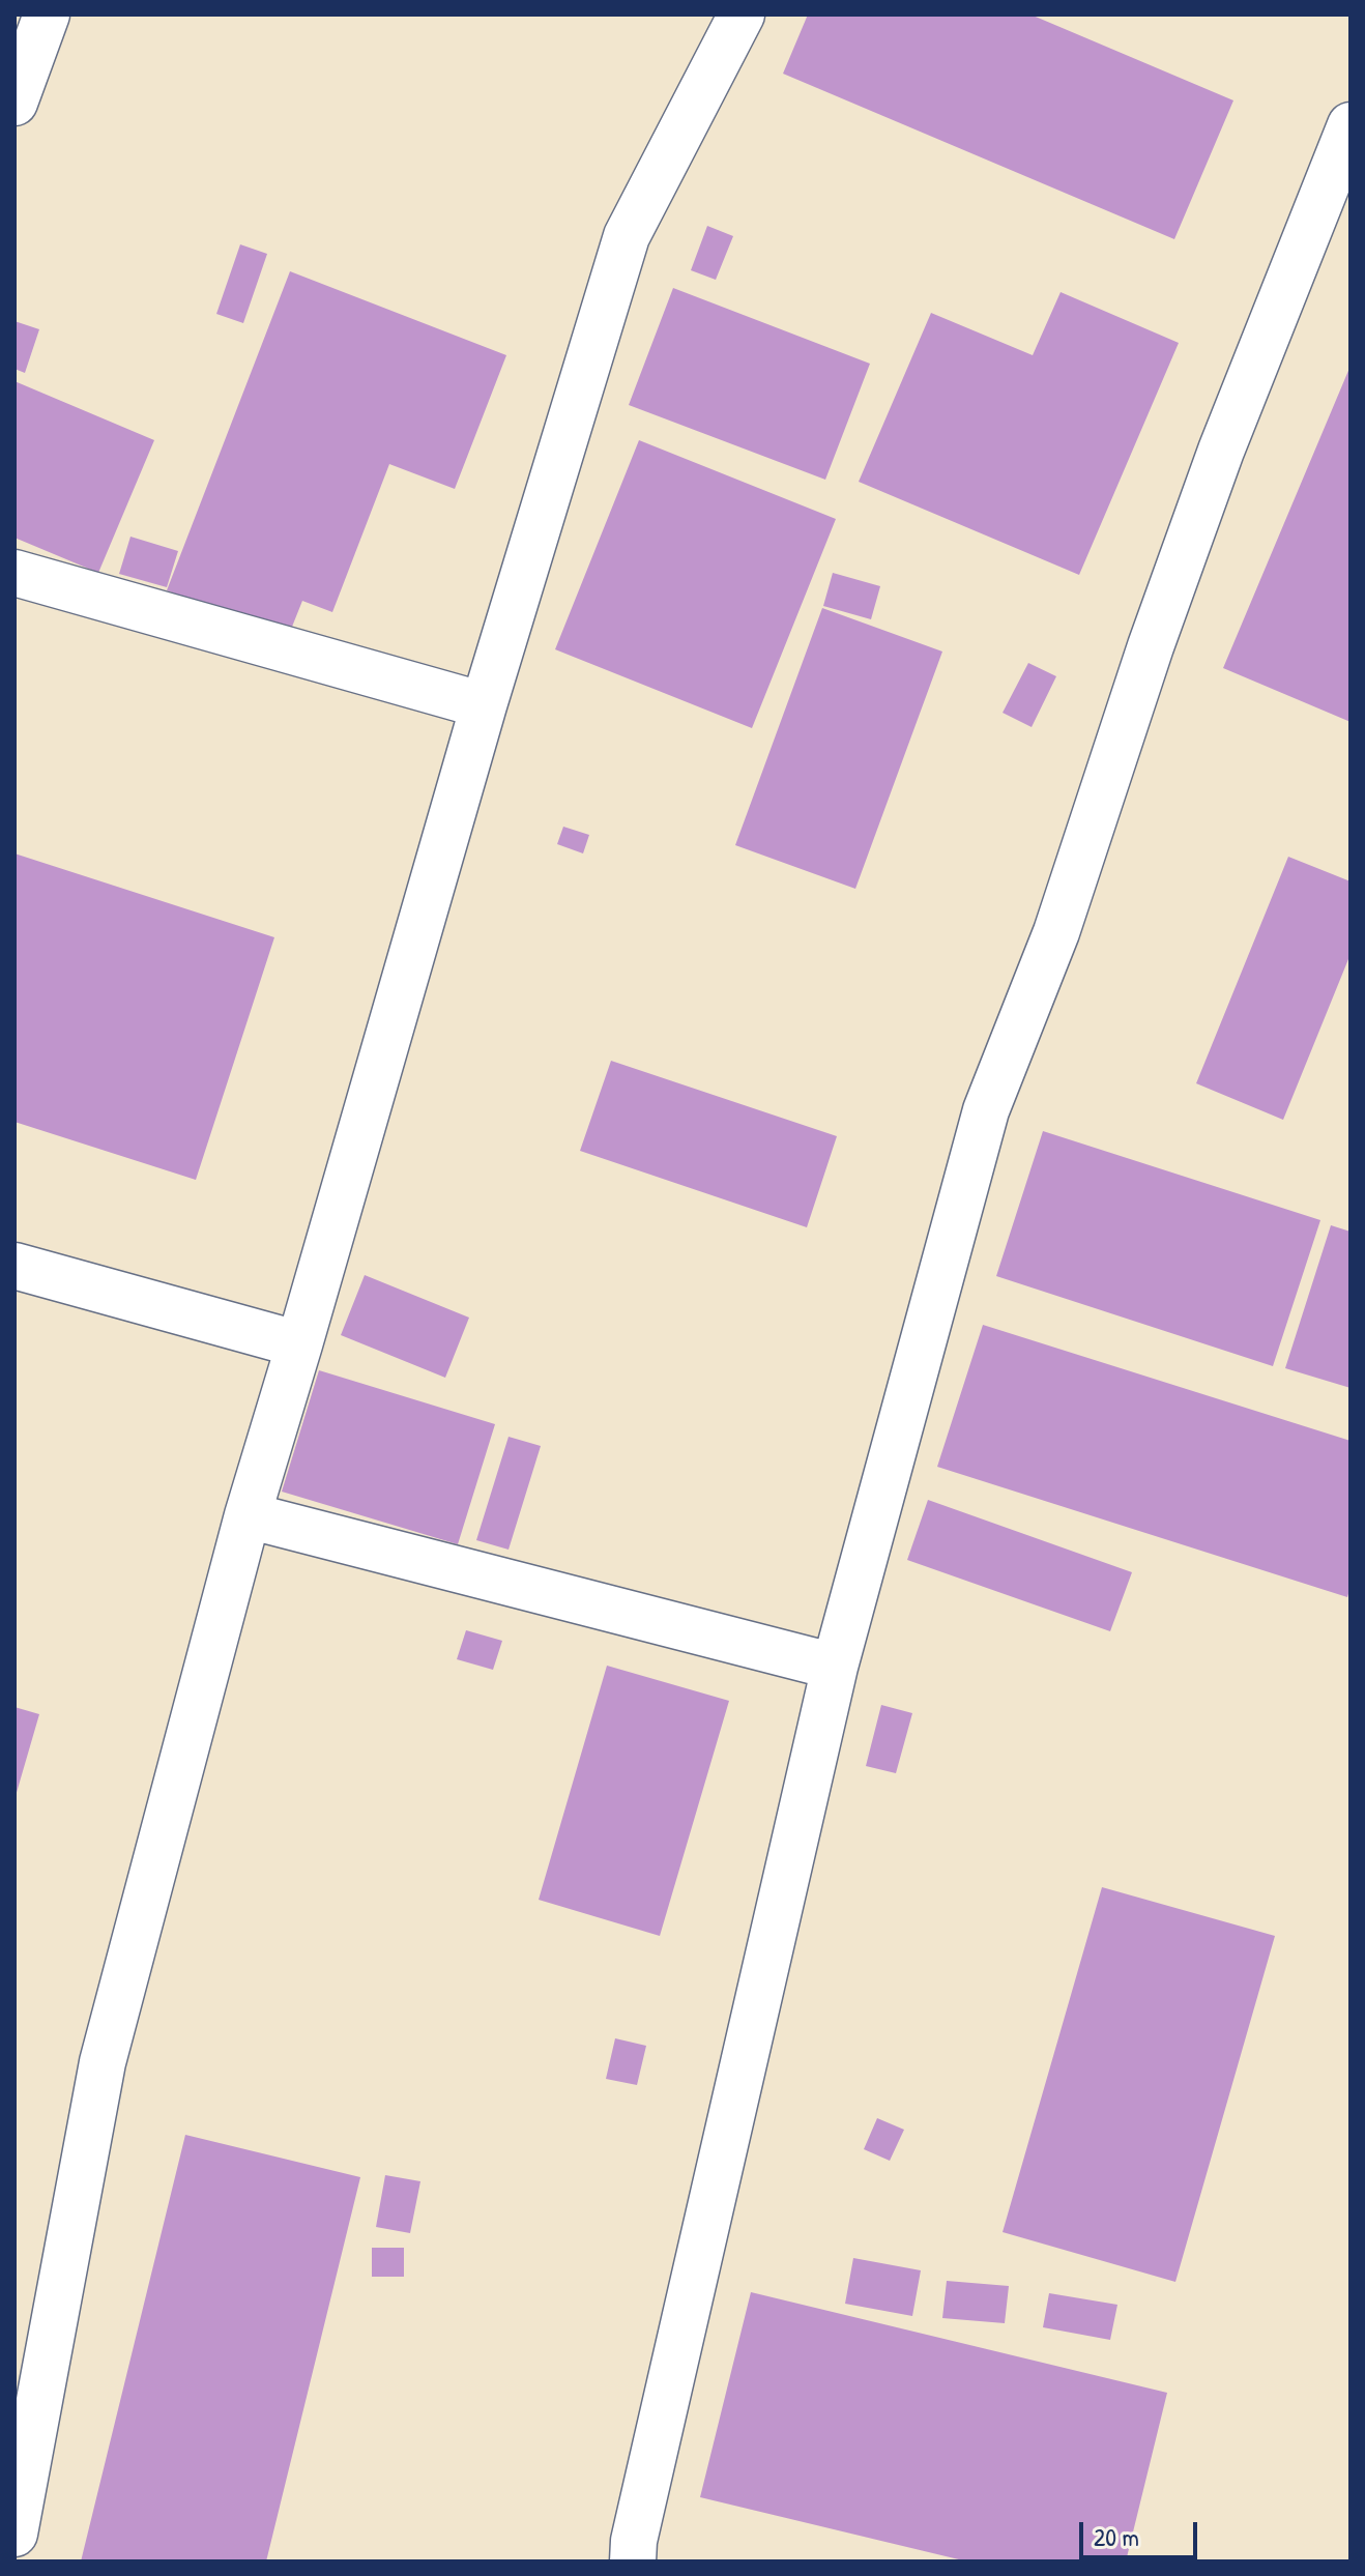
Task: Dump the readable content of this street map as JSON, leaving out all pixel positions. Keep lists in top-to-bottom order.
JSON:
{
  "scale_bar": "20 m"
}
